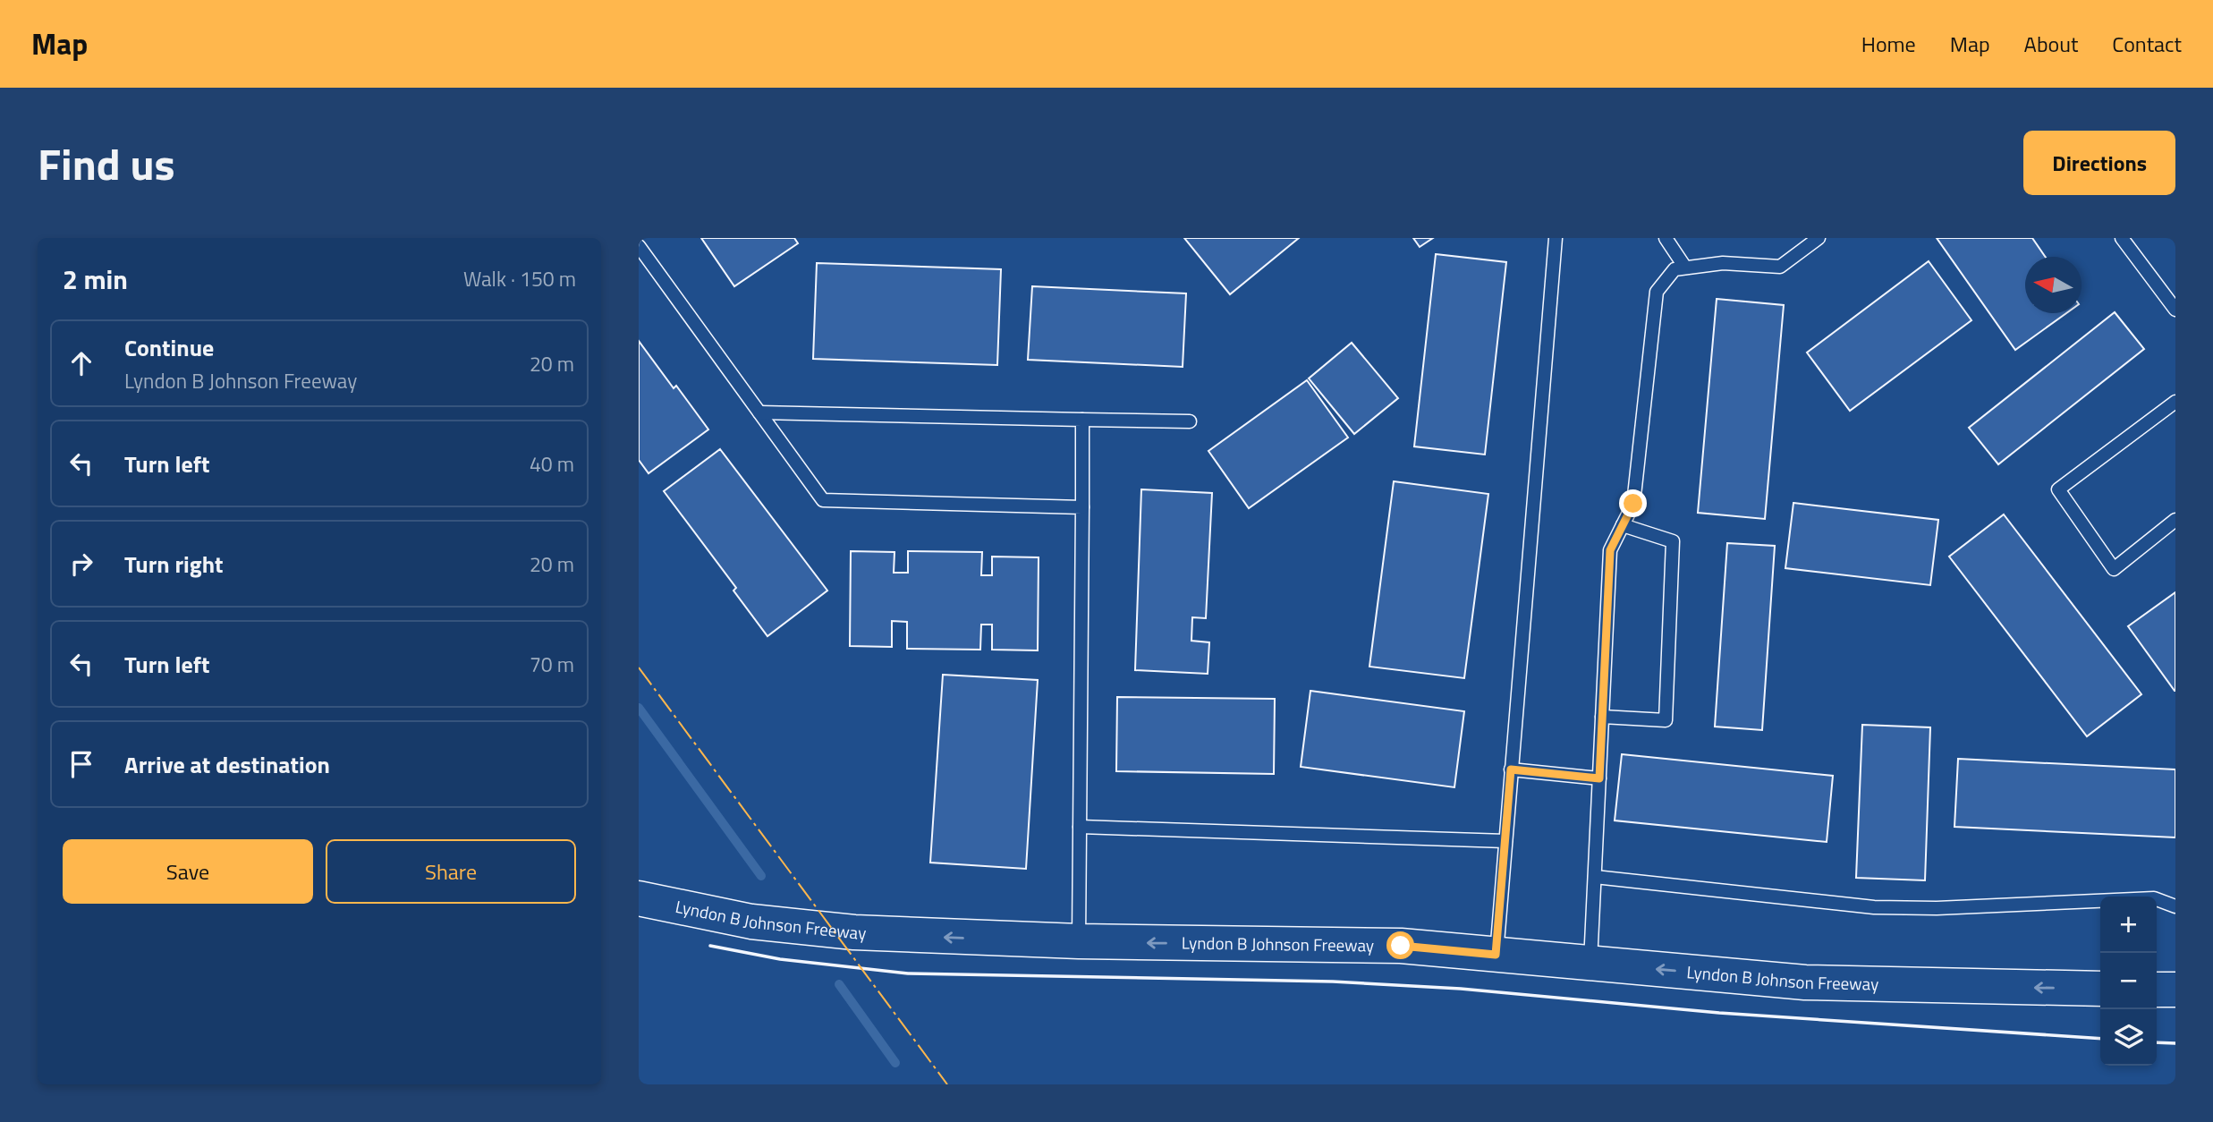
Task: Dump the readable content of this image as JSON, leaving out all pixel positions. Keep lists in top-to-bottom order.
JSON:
{
  "streets": {
    "main road": ["Lyndon B Johnson Freeway"]
  },
  "one_way": ["Lyndon B Johnson Freeway"],
  "north": "left",
  "page": {
    "header": "Map",
    "nav": [
      "Home",
      "Map",
      "About",
      "Contact"
    ],
    "title": "Find us",
    "buttons": [
      "Directions",
      ["Save", "Share"]
    ],
    "heading": ["2 min", "Walk · 150 m"],
    "list": [
      ["Continue", "Lyndon B Johnson Freeway", "20 m"],
      ["Turn left", "40 m"],
      ["Turn right", "20 m"],
      ["Turn left", "70 m"],
      "Arrive at destination"
    ],
    "map_buttons": ["+", "−"]
  }
}
